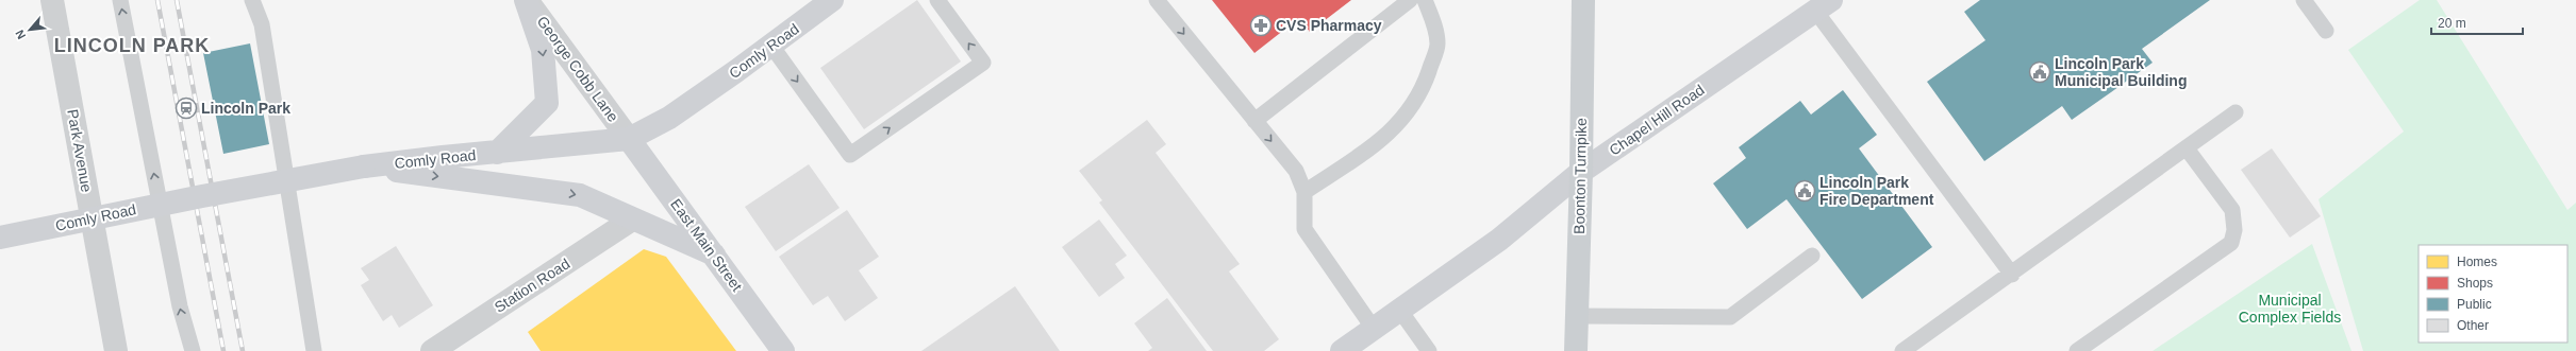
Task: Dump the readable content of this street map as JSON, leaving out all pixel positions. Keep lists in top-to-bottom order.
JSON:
{
  "streets": {
    "main road": [
      "Comly Road",
      "Chapel Hill Road",
      "Boonton Turnpike",
      "East Main Street"
    ],
    "street": ["George Cobb Lane", "Park Avenue", "Station Road"]
  },
  "crossings": [
    ["Comly Road", "George Cobb Lane"],
    ["Comly Road", "East Main Street"],
    ["George Cobb Lane", "East Main Street"],
    ["Chapel Hill Road", "Boonton Turnpike"]
  ],
  "districts": ["LINCOLN PARK"],
  "parks": ["Municipal Complex Fields"],
  "places": {
    "pharmacy": ["CVS Pharmacy"],
    "public building": ["Lincoln Park Municipal Building", "Lincoln Park Fire Department"],
    "station": ["Lincoln Park"]
  },
  "legend": [
    "Homes",
    "Shops",
    "Public",
    "Other"
  ],
  "scale_bar": "20 m",
  "north": "bottom left"
}
